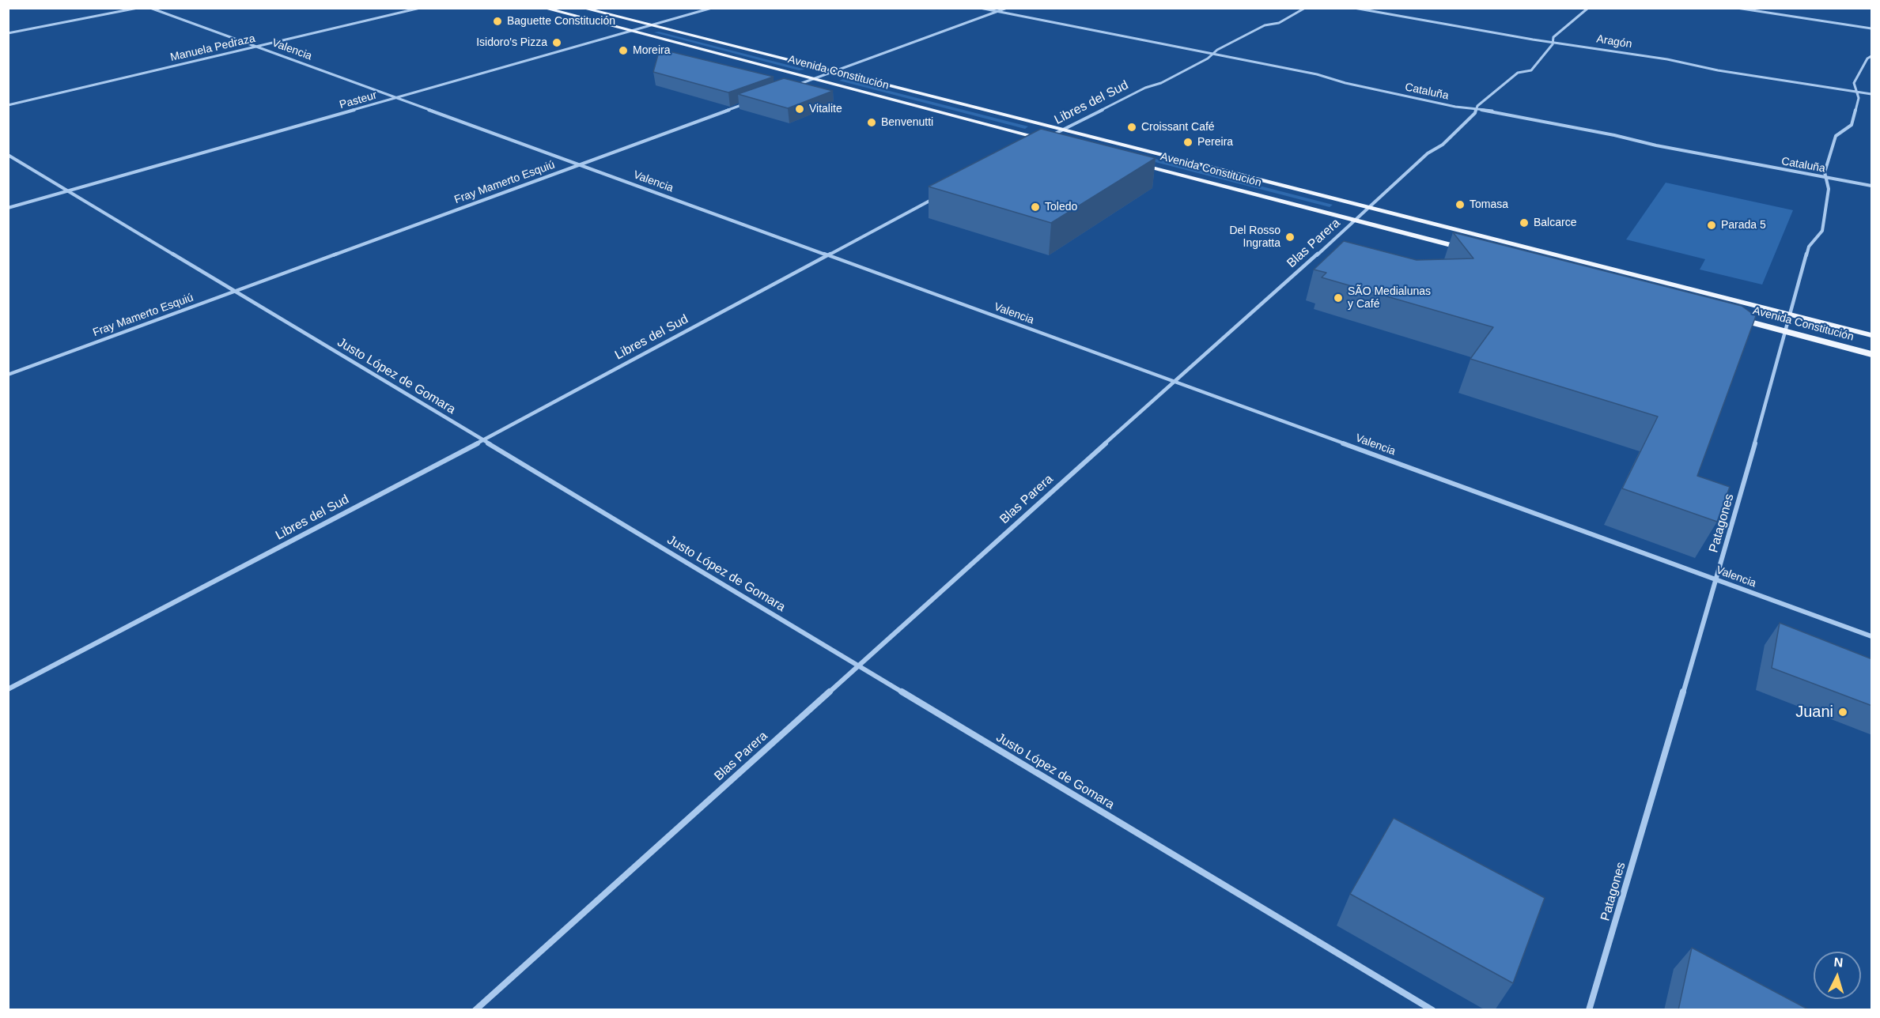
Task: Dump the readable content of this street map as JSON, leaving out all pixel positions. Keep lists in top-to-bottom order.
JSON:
{
  "streets": {
    "main road": ["Avenida Constitución"],
    "street": [
      "Aragón",
      "Manuela Pedraza",
      "Valencia",
      "Cataluña",
      "Pasteur",
      "Libres del Sud",
      "Fray Mamerto Esquiú",
      "Blas Parera",
      "Justo López de Gomara",
      "Patagones"
    ]
  },
  "crossings": [
    ["Aragón", "Blas Parera"],
    ["Aragón", "Patagones"],
    ["Manuela Pedraza", "Valencia"],
    ["Valencia", "Pasteur"],
    ["Valencia", "Libres del Sud"],
    ["Valencia", "Fray Mamerto Esquiú"],
    ["Valencia", "Blas Parera"],
    ["Valencia", "Patagones"],
    ["Avenida Constitución", "Pasteur"],
    ["Avenida Constitución", "Libres del Sud"],
    ["Avenida Constitución", "Blas Parera"],
    ["Avenida Constitución", "Patagones"],
    ["Cataluña", "Libres del Sud"],
    ["Cataluña", "Blas Parera"],
    ["Cataluña", "Patagones"],
    ["Pasteur", "Justo López de Gomara"],
    ["Libres del Sud", "Justo López de Gomara"],
    ["Fray Mamerto Esquiú", "Justo López de Gomara"],
    ["Blas Parera", "Justo López de Gomara"]
  ],
  "places": [
    "Baguette Constitución",
    "Isidoro's Pizza",
    "Moreira",
    "Vitalite",
    "Benvenutti",
    "Croissant Café",
    "Pereira",
    "Tomasa",
    "Toledo",
    "Balcarce",
    "Parada 5",
    "Del Rosso Ingratta",
    "SÃO Medialunas y Café",
    "Juani"
  ],
  "north": "top"
}
